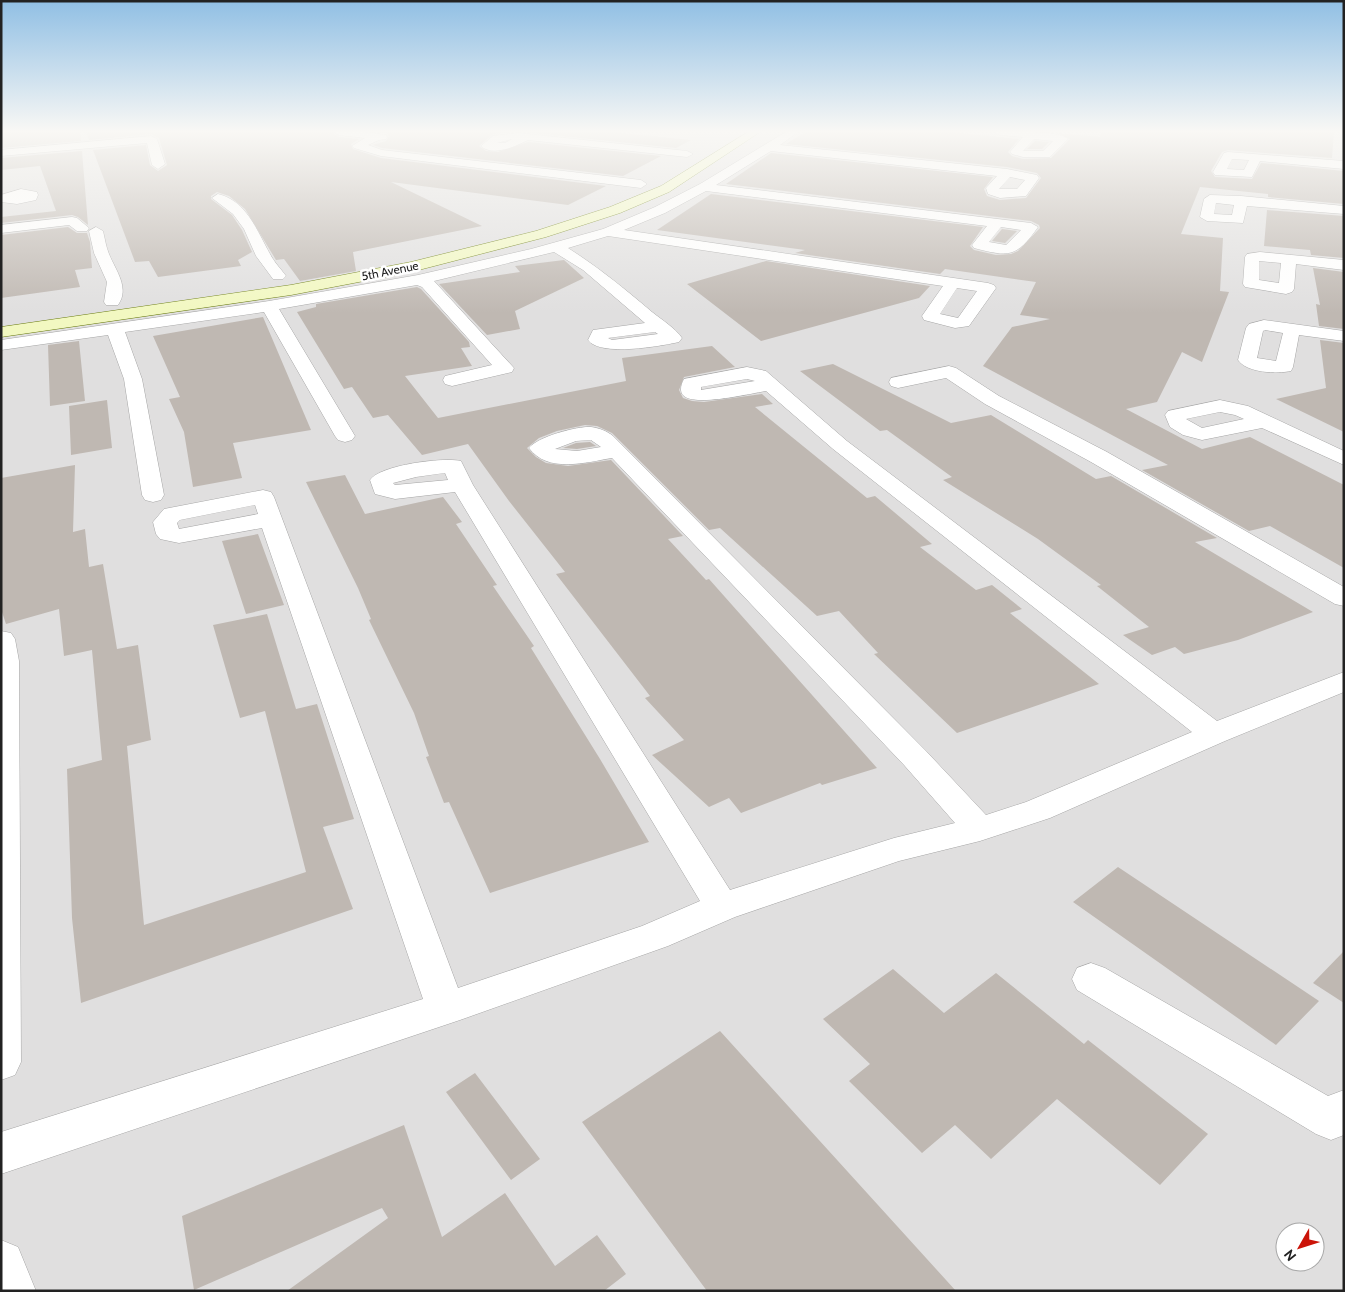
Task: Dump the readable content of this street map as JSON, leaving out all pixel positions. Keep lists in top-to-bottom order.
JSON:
{
  "streets": {
    "street": ["5th Avenue"]
  },
  "north": "bottom left"
}
